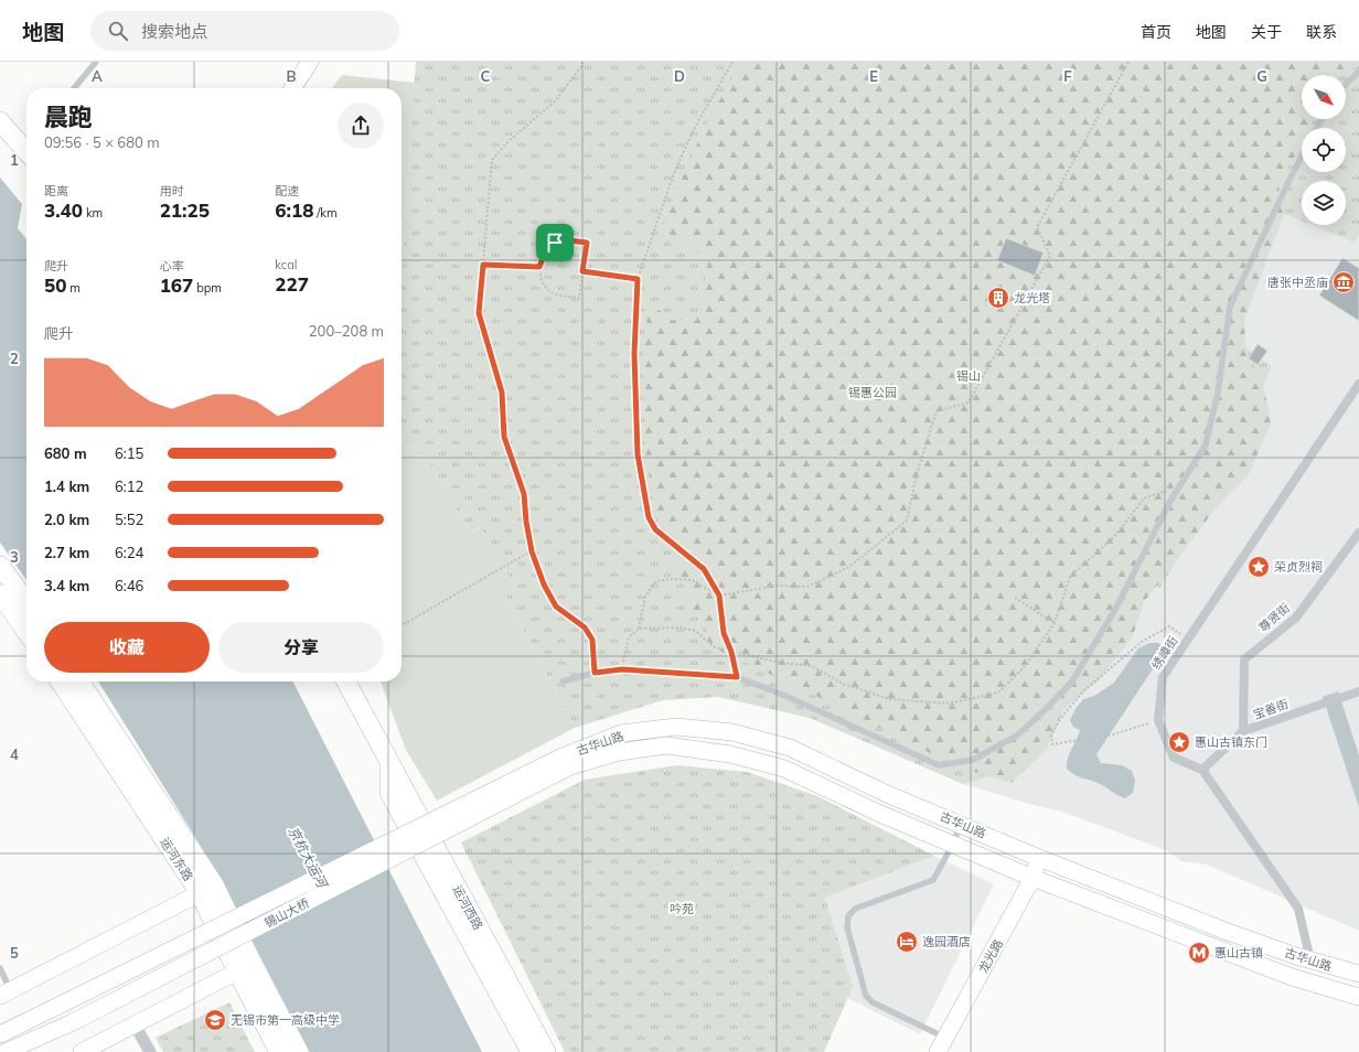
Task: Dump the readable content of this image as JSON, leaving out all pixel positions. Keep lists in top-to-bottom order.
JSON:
{
  "streets": {
    "main road": [
      "古华山路",
      "运河东路",
      "运河西路",
      "锡山大桥",
      "龙光路"
    ],
    "street": ["尊贤街", "绣嶂街", "宝善街"]
  },
  "crossings": [
    ["尊贤街", "宝善街"],
    ["绣嶂街", "宝善街"],
    ["古华山路", "锡山大桥"],
    ["古华山路", "龙光路"]
  ],
  "water": ["京杭大运河"],
  "parks": ["锡山", "锡惠公园", "吟苑"],
  "places": {
    "museum": ["唐张中丞庙"],
    "building": ["龙光塔"],
    "place": ["荣贞烈祠", "惠山古镇东门"],
    "hotel": ["逸园酒店"],
    "metro station": ["惠山古镇"],
    "school or university": ["无锡市第一高级中学"]
  },
  "north": "bottom right",
  "page": {
    "header": "地图",
    "search": "搜索地点",
    "nav": [
      "首页",
      "地图",
      "关于",
      "联系"
    ],
    "heading": ["晨跑", "09:56 · 5 × 680 m"],
    "stats": [
      ["距离", "3.40 km"],
      ["用时", "21:25"],
      ["配速", "6:18 /km"],
      ["爬升", "50 m"],
      ["心率", "167 bpm"],
      ["kcal", "227"]
    ],
    "chart": ["爬升", "200–208 m"],
    "list": [
      {
        "name": "680 m",
        "note": "6:15"
      },
      {
        "name": "1.4 km",
        "note": "6:12"
      },
      {
        "name": "2.0 km",
        "note": "5:52"
      },
      {
        "name": "2.7 km",
        "note": "6:24"
      },
      {
        "name": "3.4 km",
        "note": "6:46"
      }
    ],
    "buttons": ["收藏", "分享"]
  },
  "grid": {
    "columns": [
      "A",
      "B",
      "C",
      "D",
      "E",
      "F",
      "G"
    ],
    "rows": [
      "1",
      "2",
      "3",
      "4",
      "5"
    ]
  }
}
